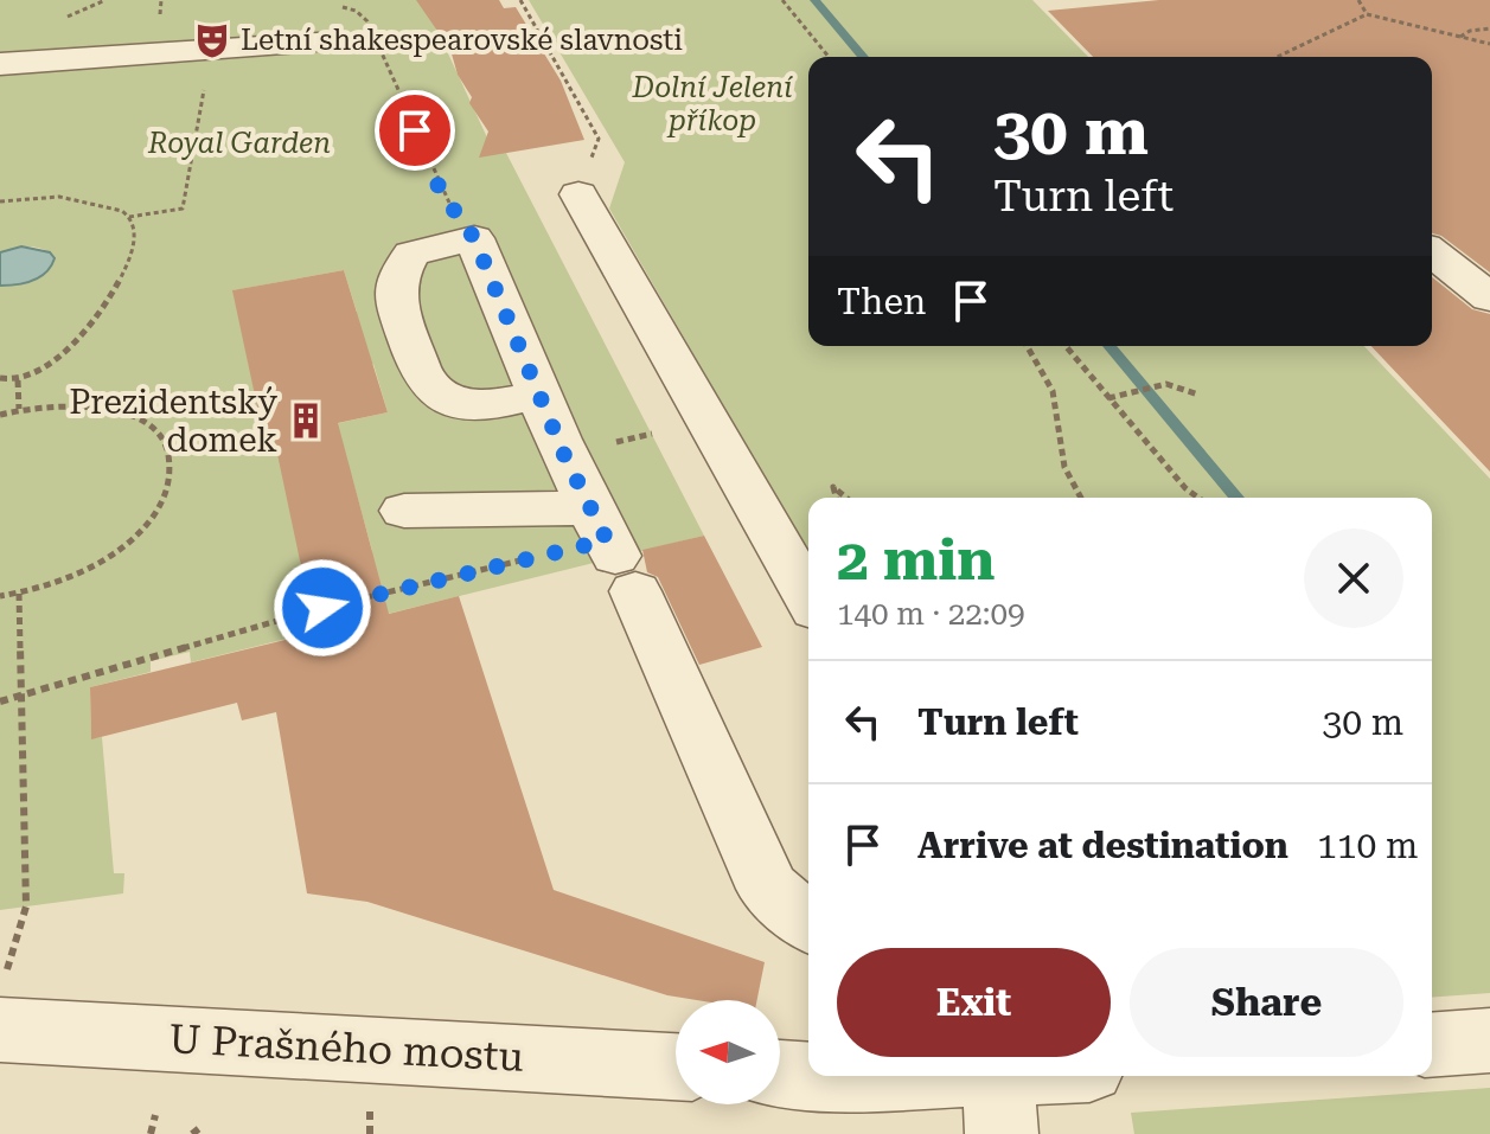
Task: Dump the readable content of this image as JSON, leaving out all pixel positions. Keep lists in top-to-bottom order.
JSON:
{
  "streets": {
    "street": ["U Prašného mostu"]
  },
  "parks": ["Dolní Jelení příkop", "Royal Garden"],
  "places": {
    "theatre": ["Letní shakespearovské slavnosti"],
    "building": ["Prezidentský domek"]
  },
  "north": "left",
  "page": {
    "turn": ["30 m", "Turn left"],
    "then": "Then",
    "heading": ["2 min", "140 m · 22:09"],
    "list": [
      {
        "name": "Turn left",
        "value": "30 m"
      },
      {
        "name": "Arrive at destination",
        "value": "110 m"
      }
    ],
    "buttons": ["Exit", "Share"]
  }
}
